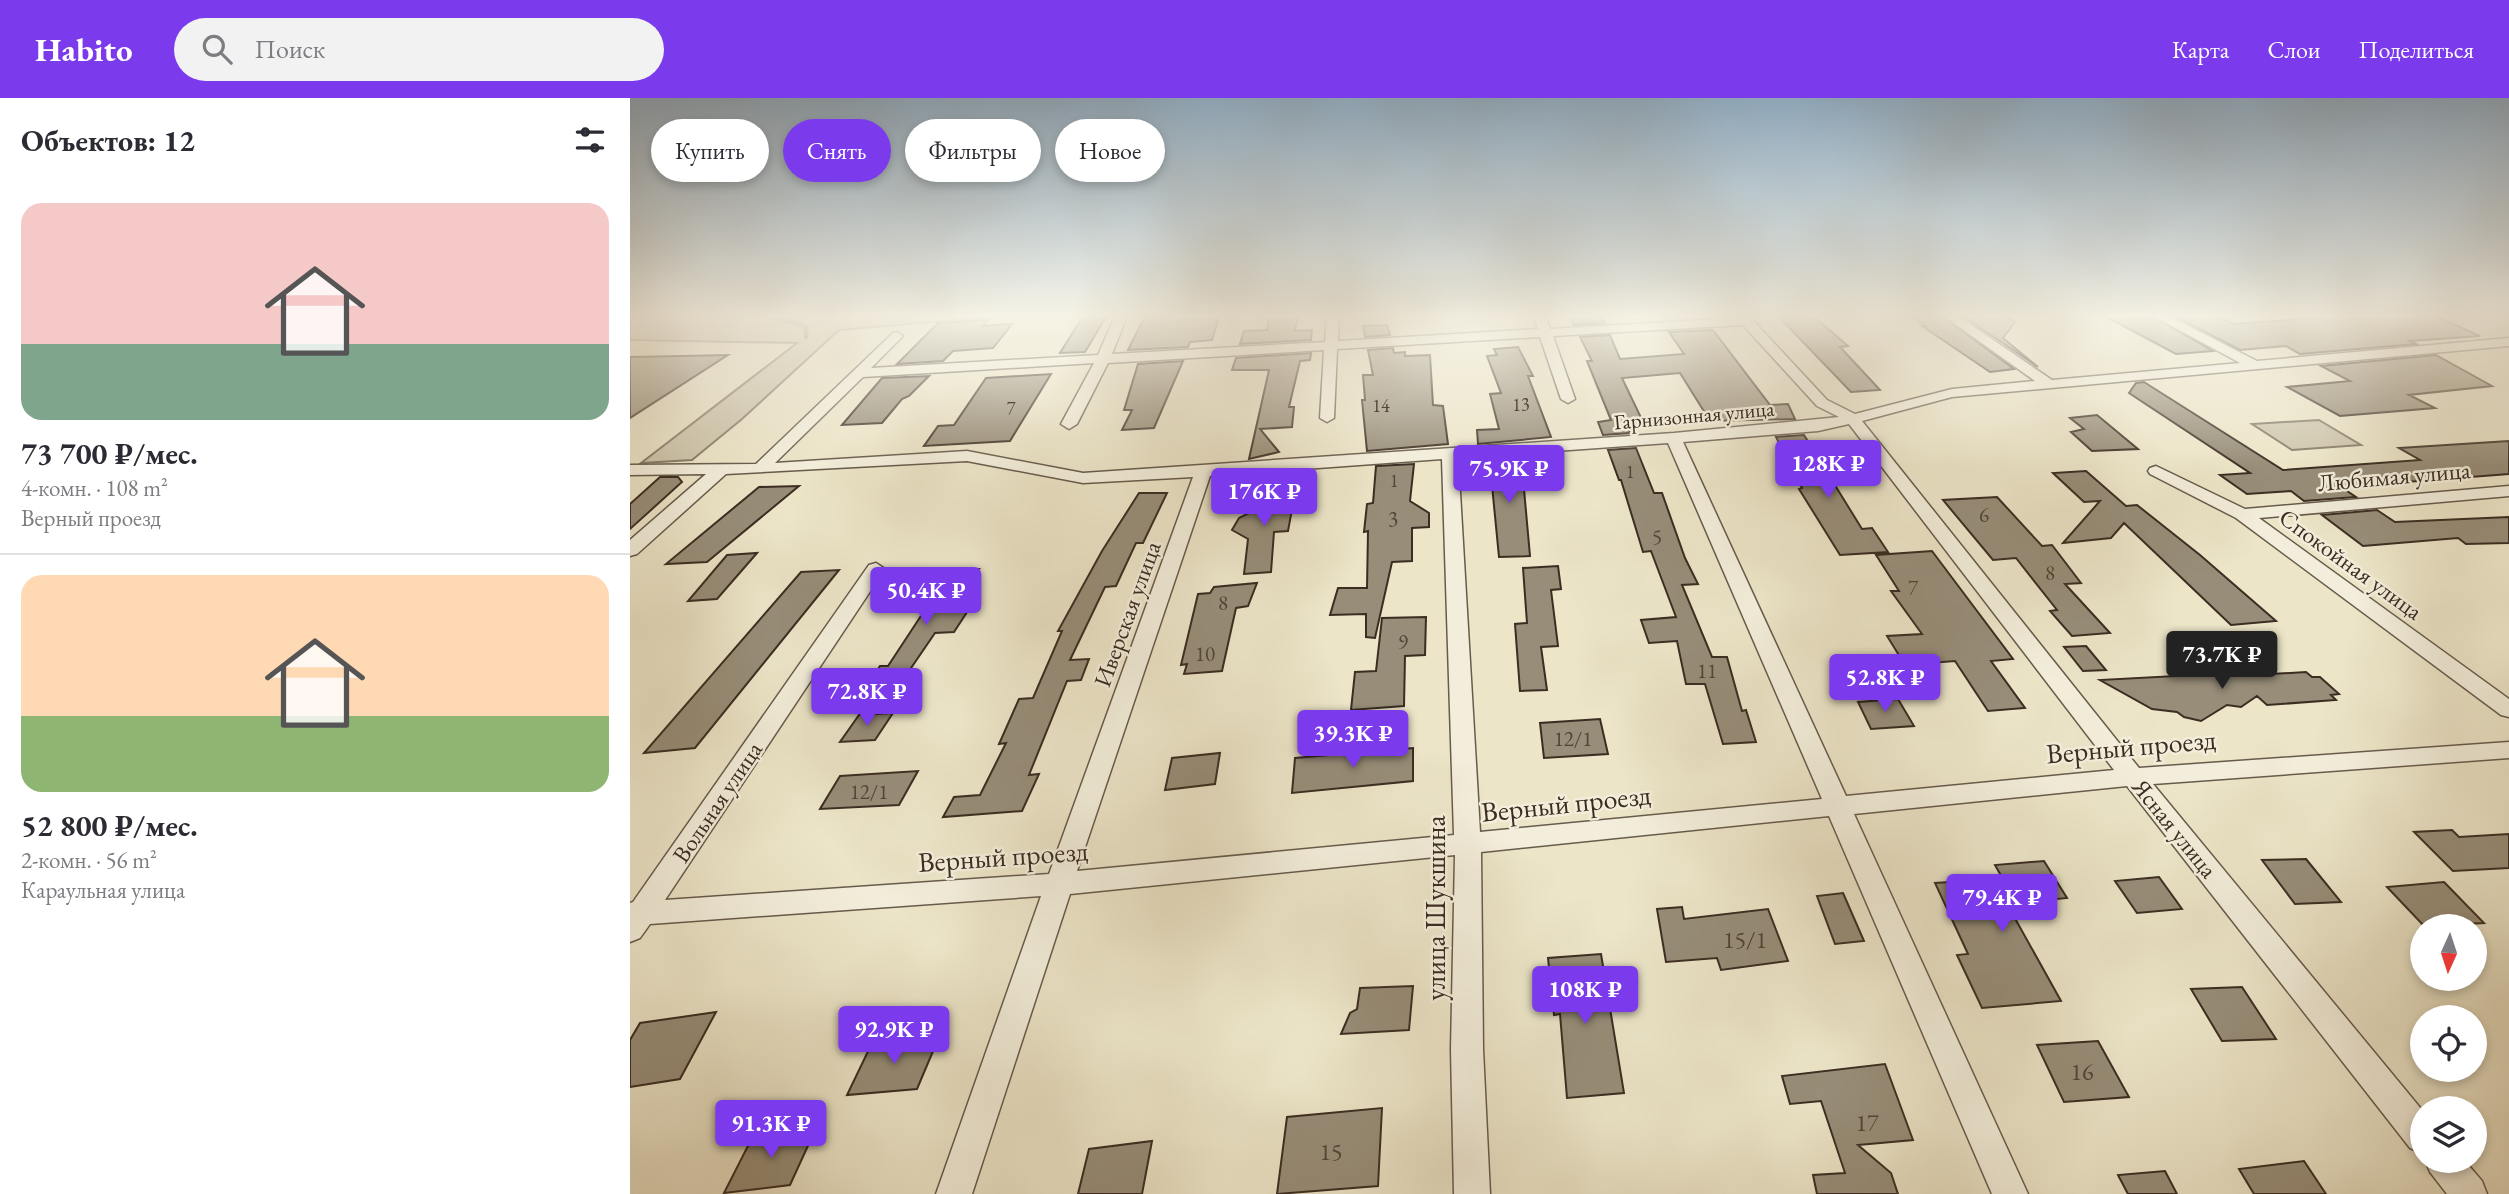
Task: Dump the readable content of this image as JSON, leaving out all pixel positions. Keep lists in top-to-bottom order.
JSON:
{
  "streets": {
    "street": [
      "Гарнизонная улица",
      "Любимая улица",
      "Спокойная улица",
      "Иверская улица",
      "Верный проезд",
      "Вольная улица",
      "Ясная улица",
      "улица Шукшина"
    ]
  },
  "crossings": [
    ["Гарнизонная улица", "Иверская улица"],
    ["Гарнизонная улица", "Ясная улица"],
    ["Гарнизонная улица", "улица Шукшина"],
    ["Любимая улица", "Спокойная улица"],
    ["Иверская улица", "Верный проезд"],
    ["Верный проезд", "Вольная улица"],
    ["Верный проезд", "Ясная улица"],
    ["Верный проезд", "улица Шукшина"]
  ],
  "house_numbers": [
    "13",
    "14",
    "7",
    "1",
    "1",
    "6",
    "3",
    "5",
    "8",
    "7",
    "8",
    "9",
    "10",
    "11",
    "12/1",
    "12/1",
    "15/1",
    "16",
    "17",
    "15"
  ],
  "north": "bottom",
  "page": {
    "header": "Habito",
    "search": "Поиск",
    "nav": ["Карта", "Слои", "Поделиться"],
    "heading": "Объектов: 12",
    "chip": [
      "Купить",
      "Снять",
      "Фильтры",
      "Новое"
    ],
    "list": [
      {
        "name": "73 700 ₽/мес.",
        "note": "4-комн. · 108 m² · Верный проезд"
      },
      {
        "name": "52 800 ₽/мес.",
        "note": "2-комн. · 56 m² · Караульная улица"
      }
    ],
    "price": [
      "128K ₽",
      "75.9K ₽",
      "176K ₽",
      "50.4K ₽",
      "73.7K ₽",
      "52.8K ₽",
      "72.8K ₽",
      "39.3K ₽",
      "79.4K ₽",
      "108K ₽",
      "92.9K ₽",
      "91.3K ₽"
    ]
  }
}
